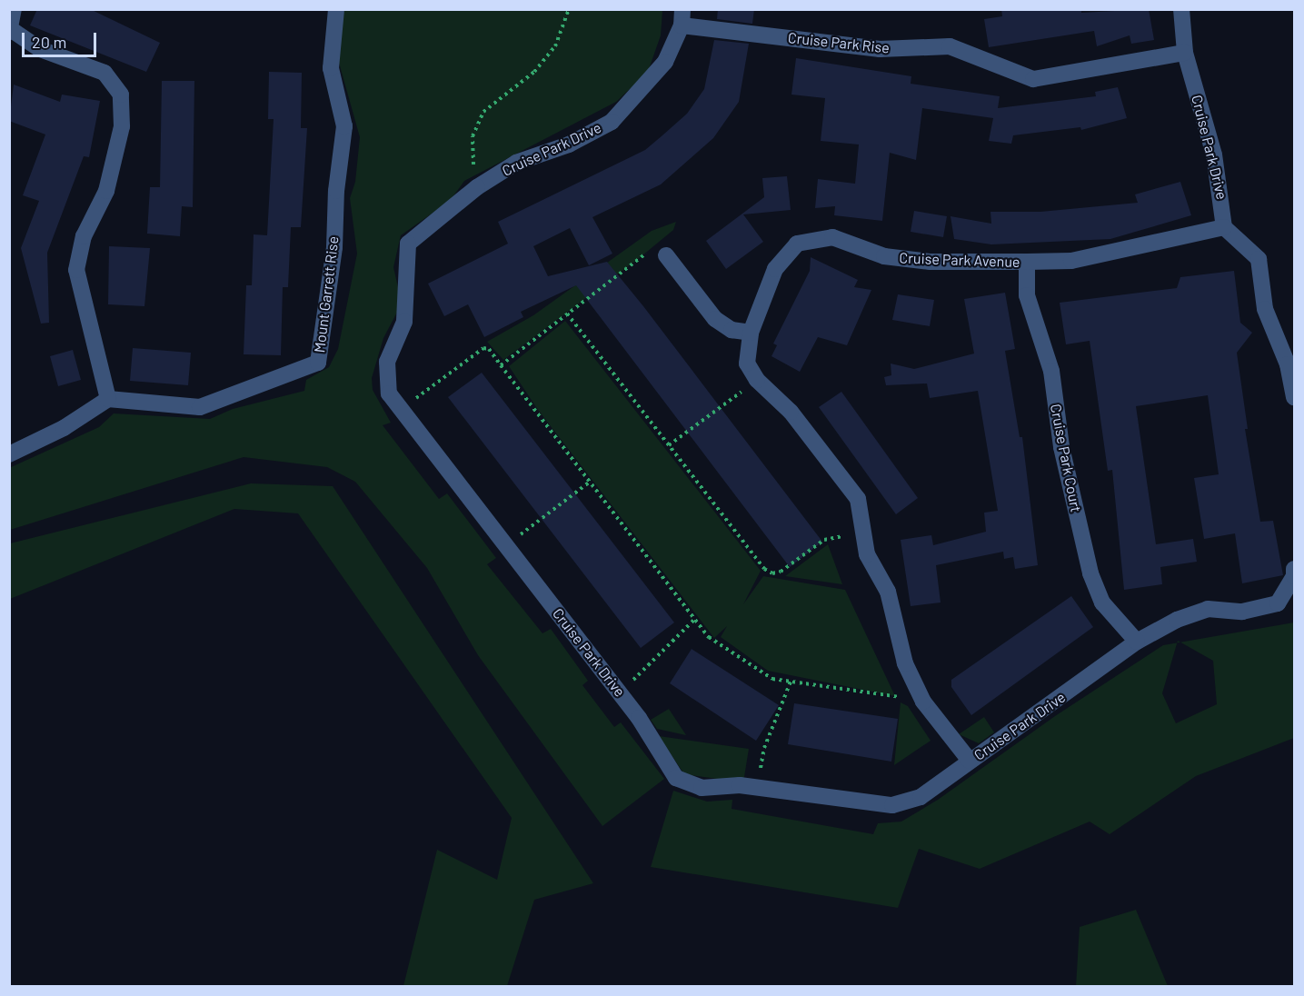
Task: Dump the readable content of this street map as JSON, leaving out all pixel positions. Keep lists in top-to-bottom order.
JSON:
{
  "streets": {
    "street": [
      "Cruise Park Rise",
      "Cruise Park Drive",
      "Cruise Park Avenue",
      "Mount Garrett Rise",
      "Cruise Park Court"
    ]
  },
  "crossings": [
    ["Cruise Park Rise", "Cruise Park Drive"],
    ["Cruise Park Drive", "Cruise Park Avenue"],
    ["Cruise Park Drive", "Cruise Park Court"],
    ["Cruise Park Avenue", "Cruise Park Court"]
  ],
  "scale_bar": "20 m"
}
